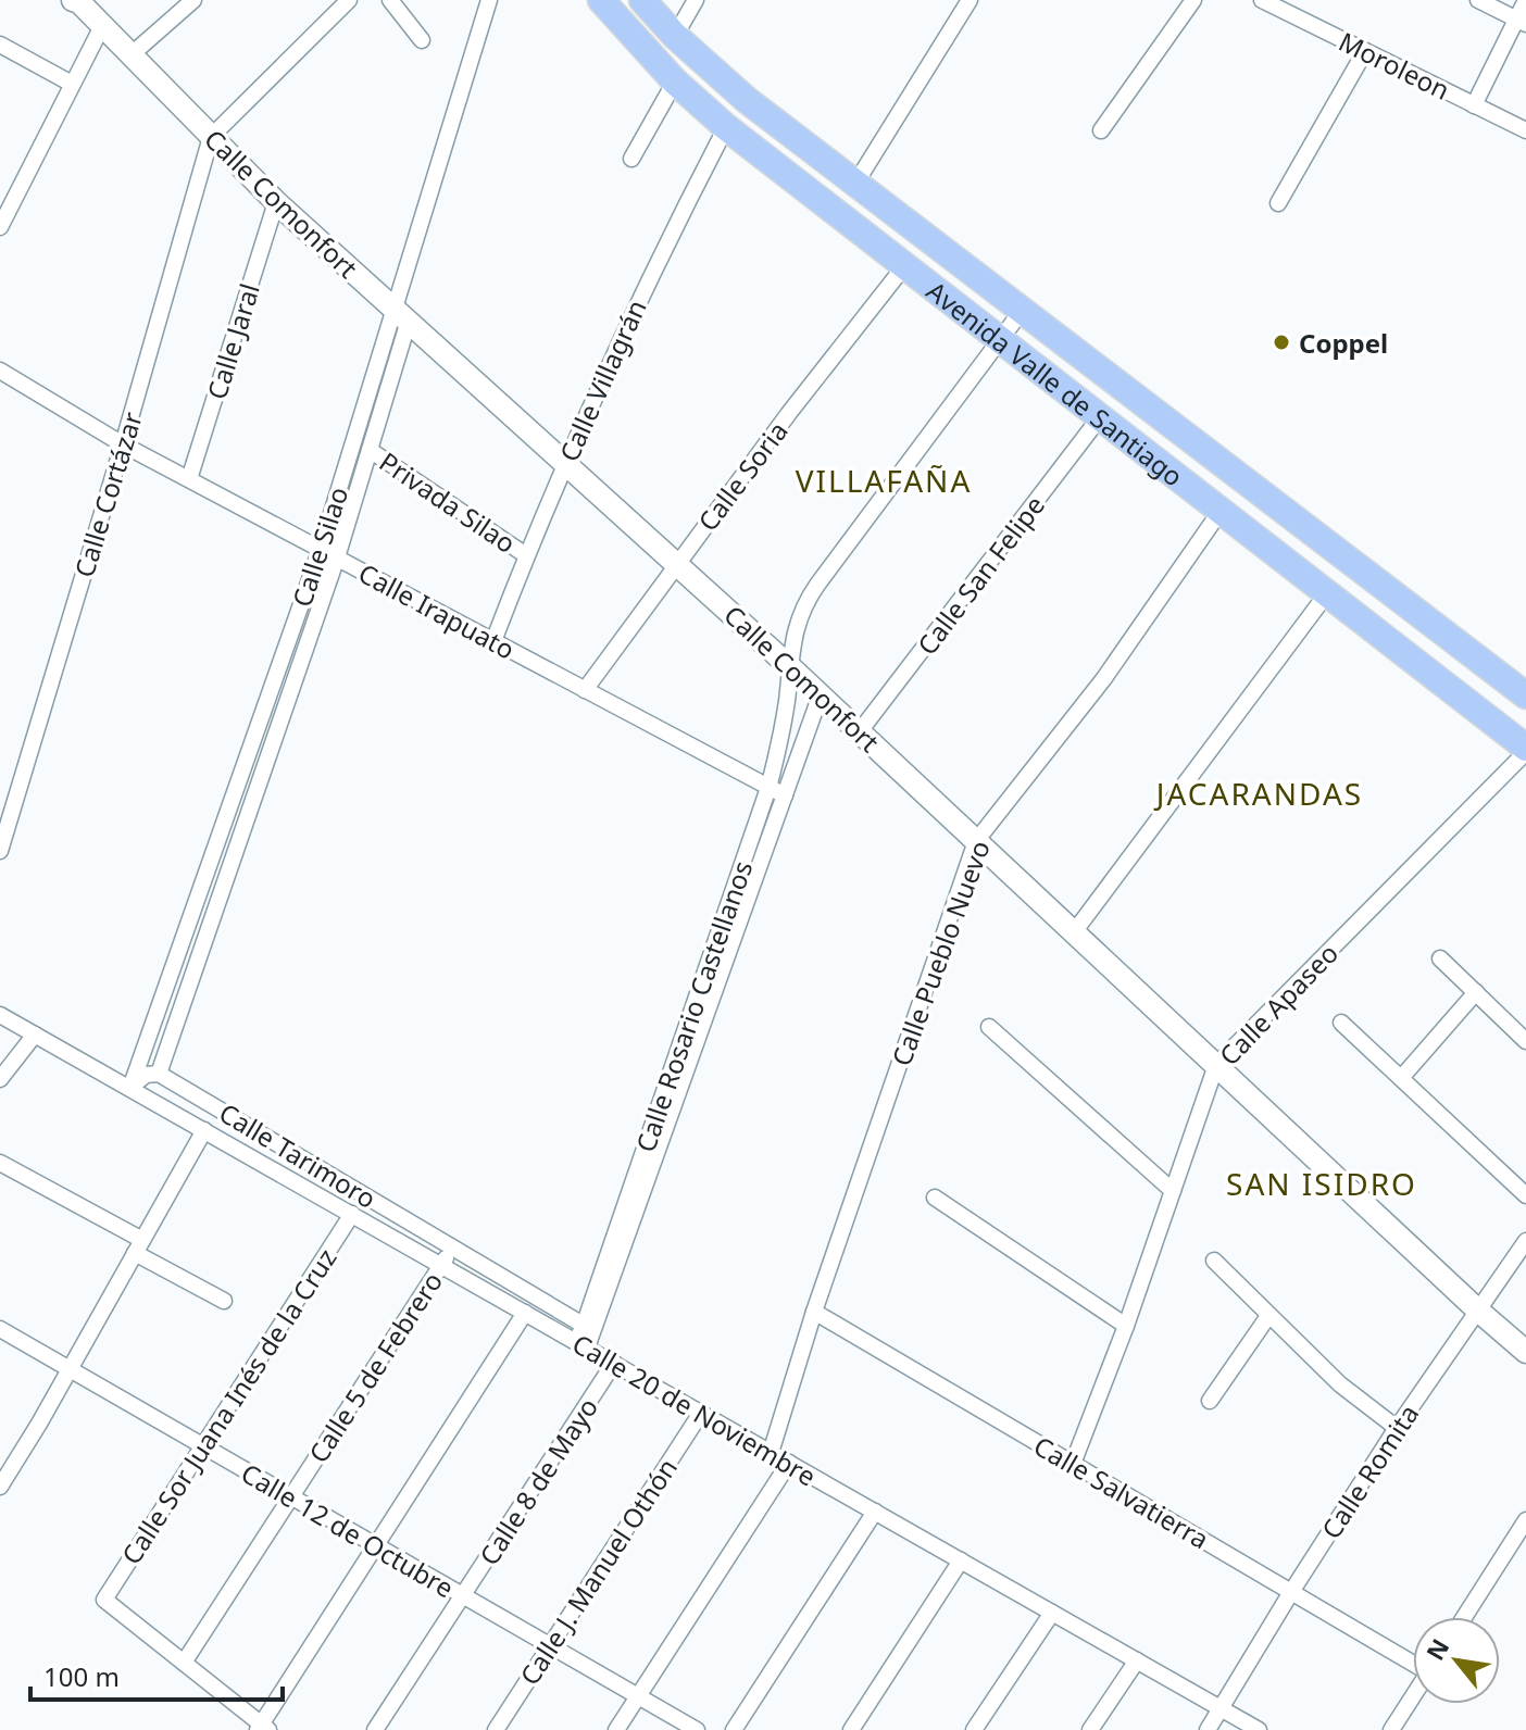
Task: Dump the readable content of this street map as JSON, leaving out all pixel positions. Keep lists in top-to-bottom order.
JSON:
{
  "streets": {
    "main road": ["Avenida Valle de Santiago"],
    "street": [
      "Moroleon",
      "Calle Comonfort",
      "Calle Jaral",
      "Calle Villagrán",
      "Calle Soria",
      "Calle Cortázar",
      "Privada Silao",
      "Calle Silao",
      "Calle San Felipe",
      "Calle Irapuato",
      "Calle Pueblo Nuevo",
      "Calle Apaseo",
      "Calle Rosario Castellanos",
      "Calle Tarimoro",
      "Calle 5 de Febrero",
      "Calle Sor Juana Inés de la Cruz",
      "Calle 20 de Noviembre",
      "Calle Romita",
      "Calle 8 de Mayo",
      "Calle Salvatierra",
      "Calle 12 de Octubre",
      "Calle J. Manuel Othón"
    ]
  },
  "crossings": [
    ["Calle Comonfort", "Calle Jaral"],
    ["Calle Comonfort", "Calle Villagrán"],
    ["Calle Comonfort", "Calle Soria"],
    ["Calle Comonfort", "Calle Cortázar"],
    ["Calle Comonfort", "Calle Silao"],
    ["Calle Comonfort", "Calle San Felipe"],
    ["Calle Comonfort", "Calle Pueblo Nuevo"],
    ["Calle Comonfort", "Calle Apaseo"],
    ["Calle Comonfort", "Calle Rosario Castellanos"],
    ["Calle Comonfort", "Calle Romita"],
    ["Calle Jaral", "Calle Irapuato"],
    ["Calle Villagrán", "Avenida Valle de Santiago"],
    ["Calle Villagrán", "Privada Silao"],
    ["Calle Villagrán", "Calle Irapuato"],
    ["Avenida Valle de Santiago", "Calle Soria"],
    ["Avenida Valle de Santiago", "Calle San Felipe"],
    ["Avenida Valle de Santiago", "Calle Pueblo Nuevo"],
    ["Avenida Valle de Santiago", "Calle Apaseo"],
    ["Avenida Valle de Santiago", "Calle Rosario Castellanos"],
    ["Calle Soria", "Calle Irapuato"],
    ["Calle Cortázar", "Calle Irapuato"],
    ["Privada Silao", "Calle Silao"],
    ["Calle Silao", "Calle Irapuato"],
    ["Calle Silao", "Calle Tarimoro"],
    ["Calle Silao", "Calle 20 de Noviembre"],
    ["Calle Irapuato", "Calle Rosario Castellanos"],
    ["Calle Pueblo Nuevo", "Calle 20 de Noviembre"],
    ["Calle Pueblo Nuevo", "Calle Salvatierra"],
    ["Calle Apaseo", "Calle Salvatierra"],
    ["Calle Rosario Castellanos", "Calle Tarimoro"],
    ["Calle Rosario Castellanos", "Calle 20 de Noviembre"],
    ["Calle Tarimoro", "Calle 5 de Febrero"],
    ["Calle 5 de Febrero", "Calle Sor Juana Inés de la Cruz"],
    ["Calle 5 de Febrero", "Calle 20 de Noviembre"],
    ["Calle 5 de Febrero", "Calle 12 de Octubre"],
    ["Calle Sor Juana Inés de la Cruz", "Calle 20 de Noviembre"],
    ["Calle Sor Juana Inés de la Cruz", "Calle 12 de Octubre"],
    ["Calle 20 de Noviembre", "Calle Romita"],
    ["Calle 20 de Noviembre", "Calle 8 de Mayo"],
    ["Calle 20 de Noviembre", "Calle J. Manuel Othón"],
    ["Calle Romita", "Calle Salvatierra"],
    ["Calle 8 de Mayo", "Calle 12 de Octubre"],
    ["Calle 12 de Octubre", "Calle J. Manuel Othón"]
  ],
  "districts": ["VILLAFAÑA", "JACARANDAS", "SAN ISIDRO"],
  "places": ["Coppel"],
  "scale_bar": "100 m",
  "north": "top left"
}
